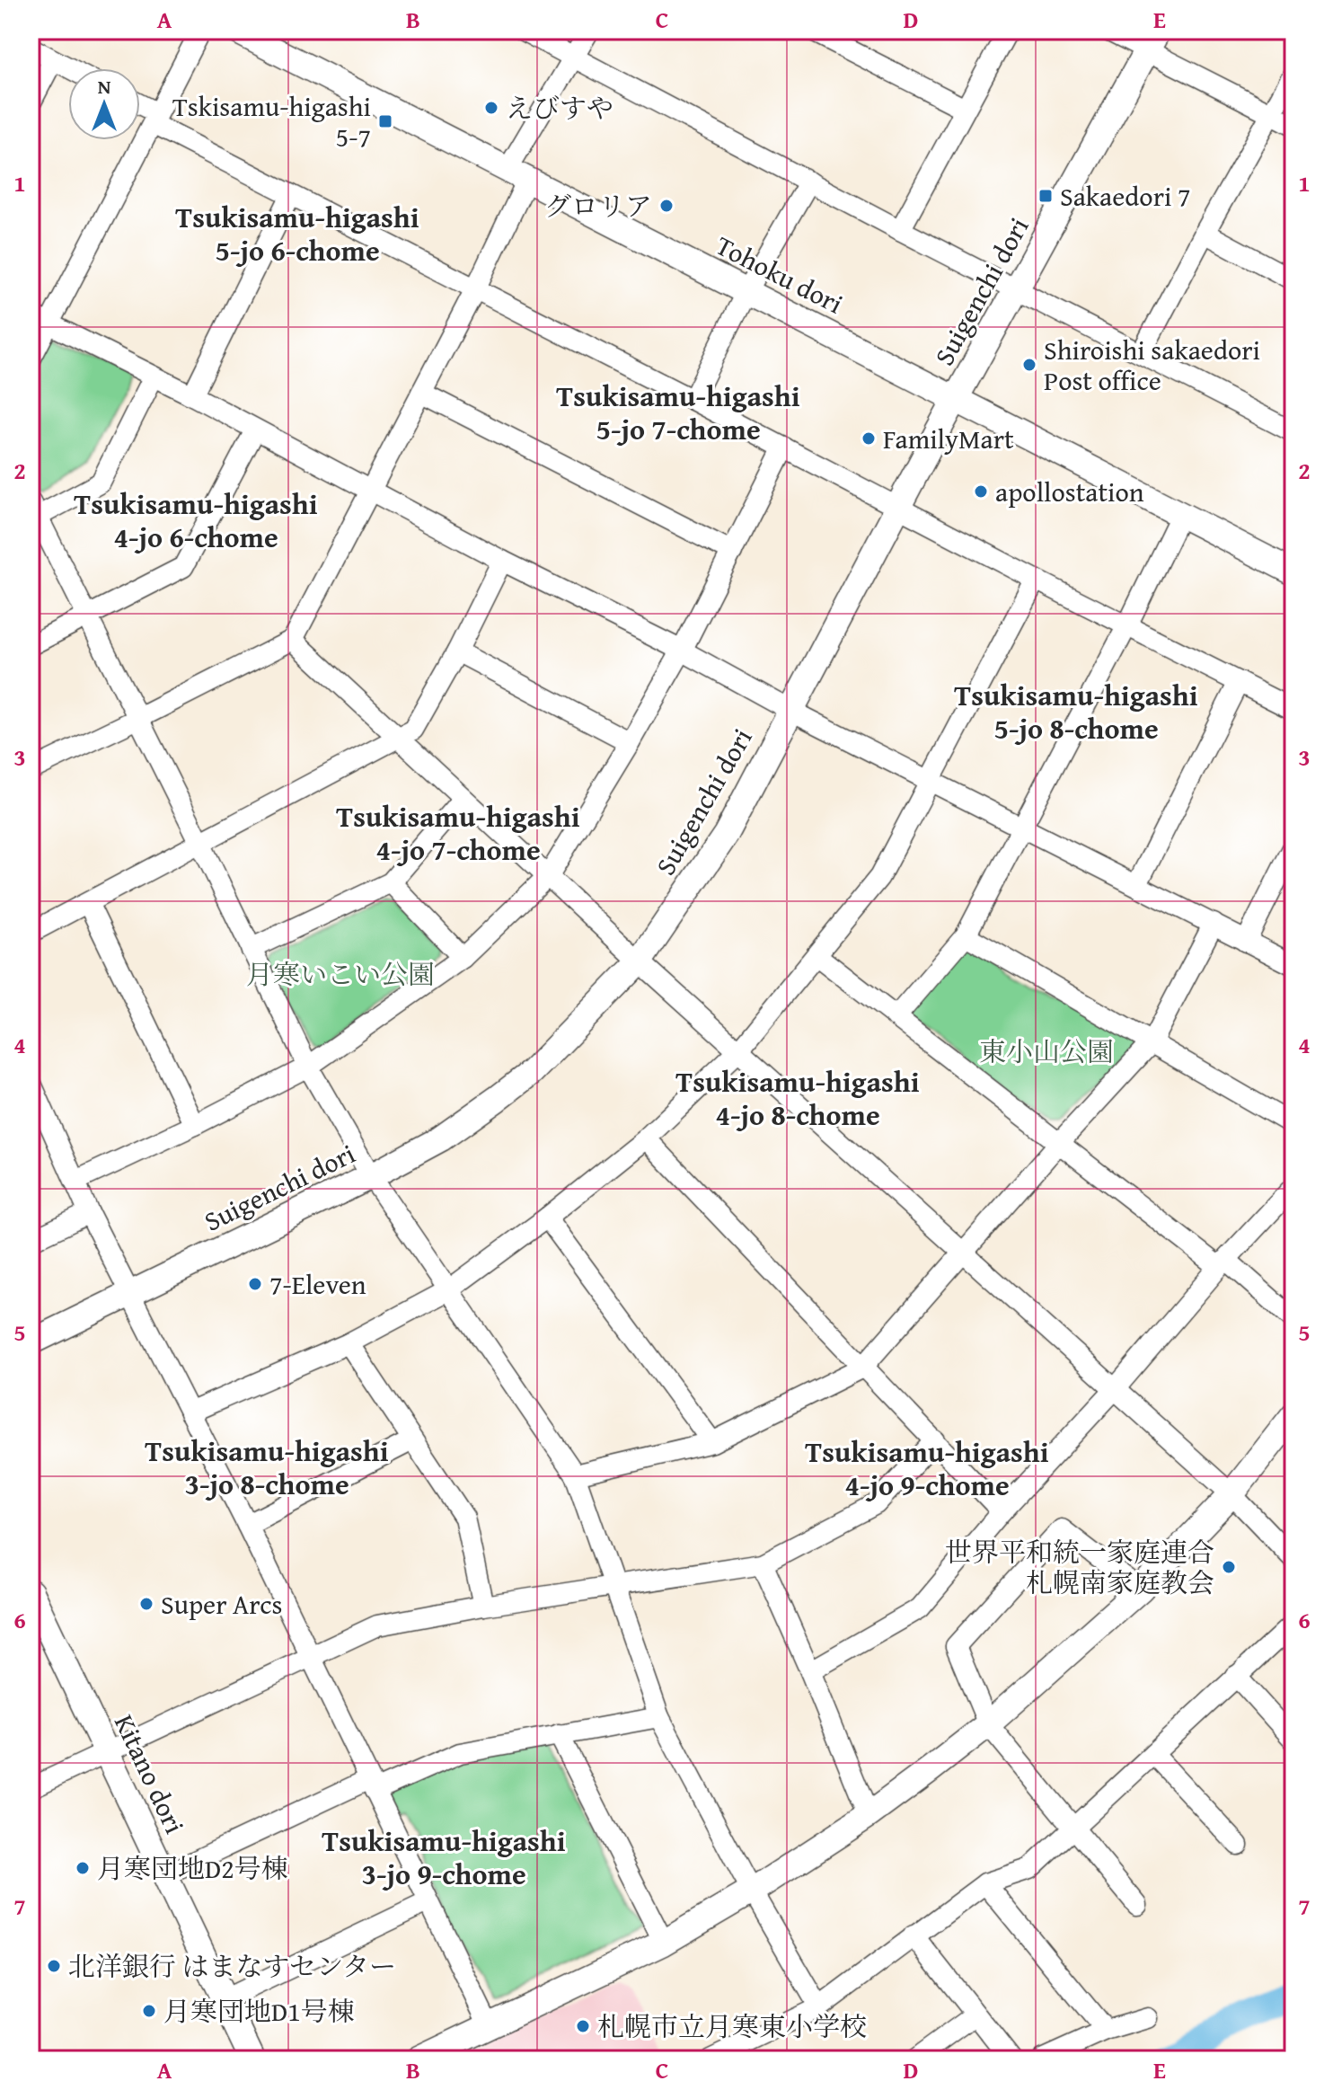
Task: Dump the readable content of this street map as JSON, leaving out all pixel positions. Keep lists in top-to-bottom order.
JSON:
{
  "streets": {
    "street": ["Tohoku dori", "Suigenchi dori", "Kitano dori"]
  },
  "crossings": [
    ["Tohoku dori", "Suigenchi dori"]
  ],
  "districts": [
    "Tsukisamu-higashi 5-jo 6-chome",
    "Tsukisamu-higashi 5-jo 7-chome",
    "Tsukisamu-higashi 4-jo 6-chome",
    "Tsukisamu-higashi 5-jo 8-chome",
    "Tsukisamu-higashi 4-jo 7-chome",
    "Tsukisamu-higashi 4-jo 8-chome",
    "Tsukisamu-higashi 3-jo 8-chome",
    "Tsukisamu-higashi 4-jo 9-chome",
    "Tsukisamu-higashi 3-jo 9-chome"
  ],
  "parks": ["月寒いこい公園", "東小山公園"],
  "places": {
    "other": [
      "えびすや",
      "グロリア",
      "Shiroishi sakaedori Post office",
      "FamilyMart",
      "apollostation",
      "7-Eleven",
      "世界平和統一家庭連合 札幌南家庭教会",
      "Super Arcs",
      "月寒団地D2号棟",
      "北洋銀行 はまなすセンター",
      "月寒団地D1号棟",
      "札幌市立月寒東小学校"
    ],
    "transit": ["Tskisamu-higashi 5-7", "Sakaedori 7"]
  },
  "north": "top",
  "grid": {
    "columns": [
      "A",
      "B",
      "C",
      "D",
      "E"
    ],
    "rows": [
      "1",
      "2",
      "3",
      "4",
      "5",
      "6",
      "7"
    ]
  }
}
